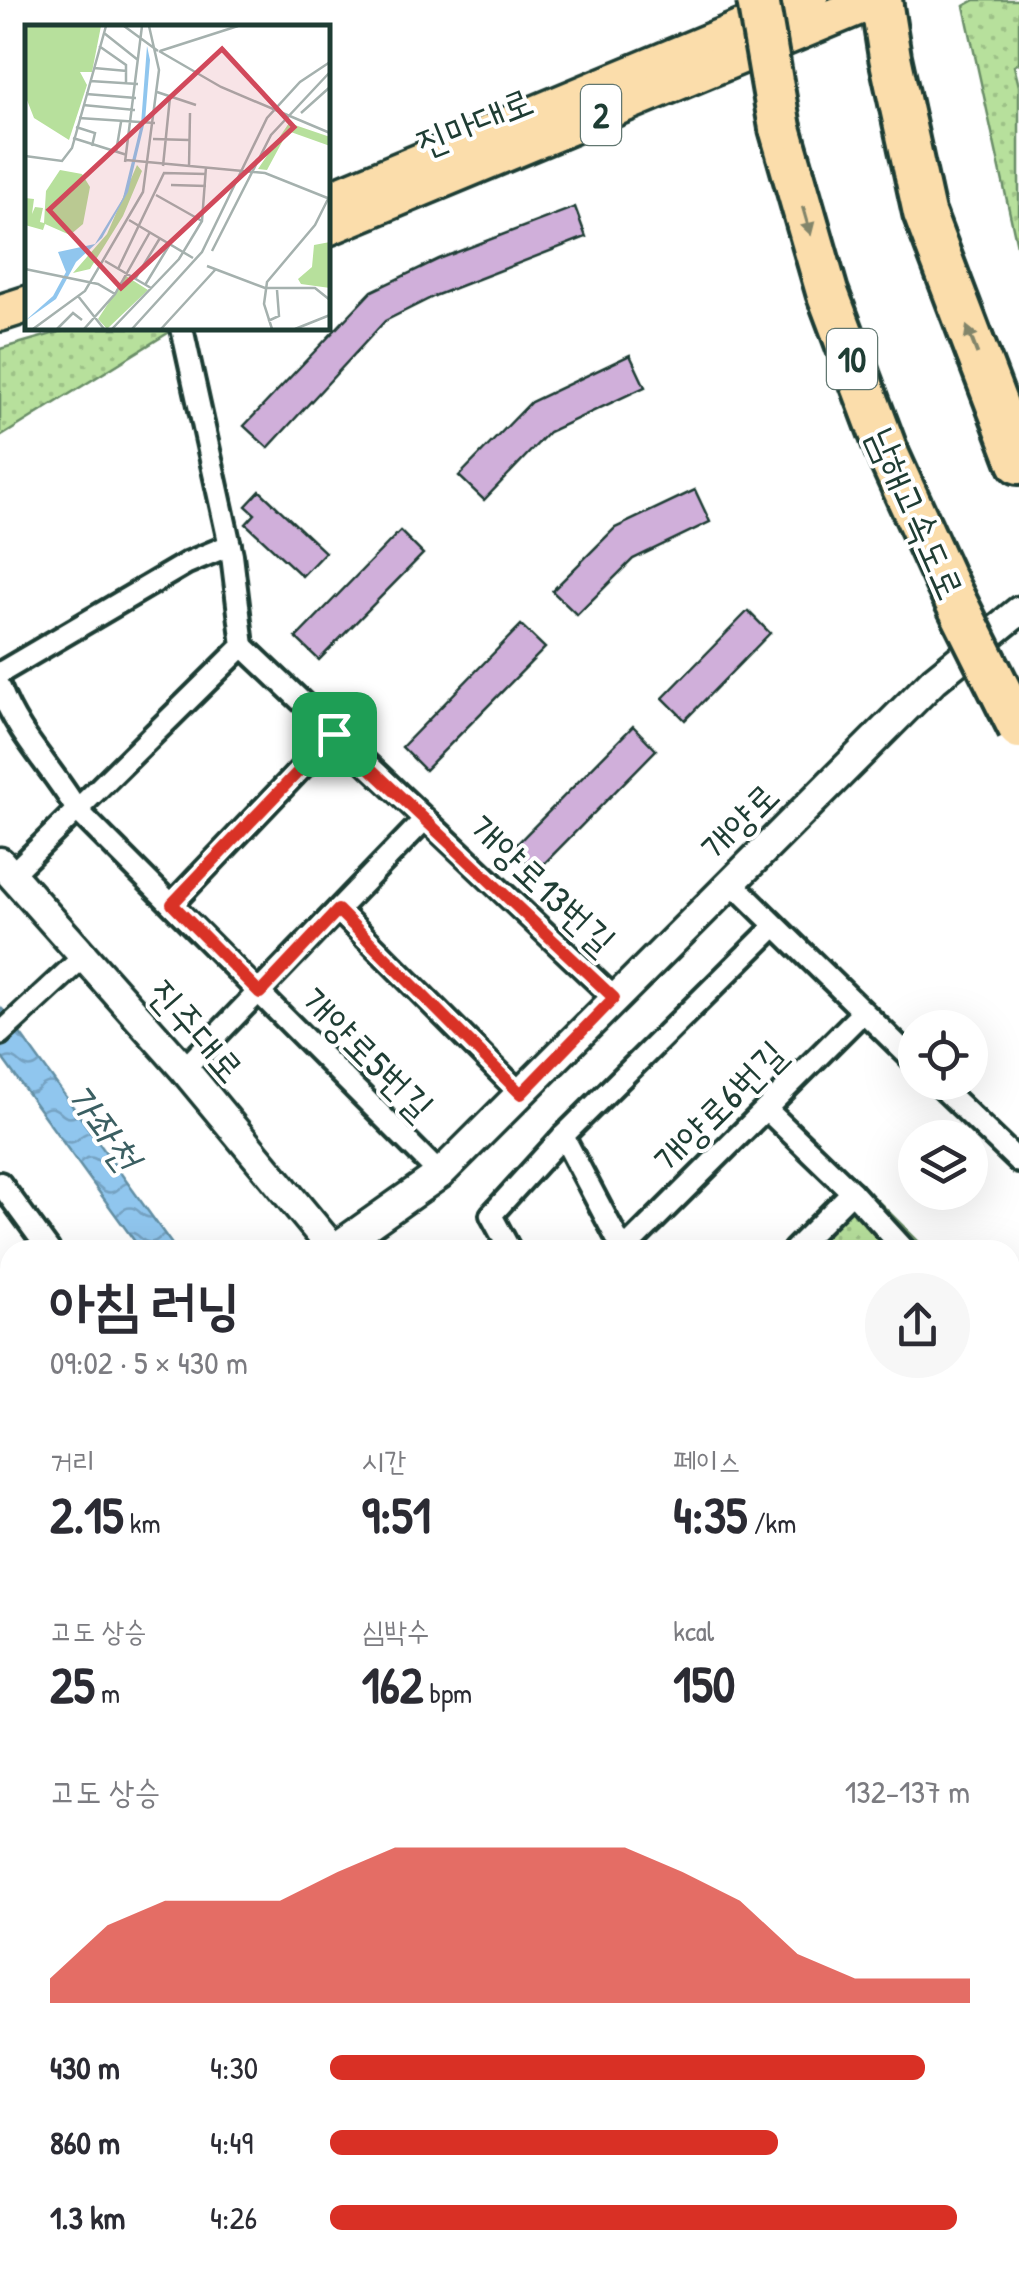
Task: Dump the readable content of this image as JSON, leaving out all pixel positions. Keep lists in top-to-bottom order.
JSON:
{
  "streets": {
    "highway": [
      "2",
      "진마대로",
      "10",
      "남해고속도로"
    ],
    "street": [
      "개양로",
      "개양로13번길",
      "진주대로",
      "개양로5번길",
      "개양로6번길"
    ]
  },
  "crossings": [
    ["개양로", "개양로13번길"],
    ["개양로", "개양로5번길"],
    ["개양로13번길", "진주대로"],
    ["개양로13번길", "개양로5번길"]
  ],
  "water": ["가좌천"],
  "page": {
    "heading": ["아침 러닝", "09:02 · 5 × 430 m"],
    "stats": [
      ["거리", "2.15 km"],
      ["시간", "9:51"],
      ["페이스", "4:35 /km"],
      ["고도 상승", "25 m"],
      ["심박수", "162 bpm"],
      ["kcal", "150"]
    ],
    "chart": ["고도 상승", "132–137 m"],
    "list": [
      {
        "name": "430 m",
        "note": "4:30"
      },
      {
        "name": "860 m",
        "note": "4:49"
      },
      {
        "name": "1.3 km",
        "note": "4:26"
      }
    ]
  }
}
